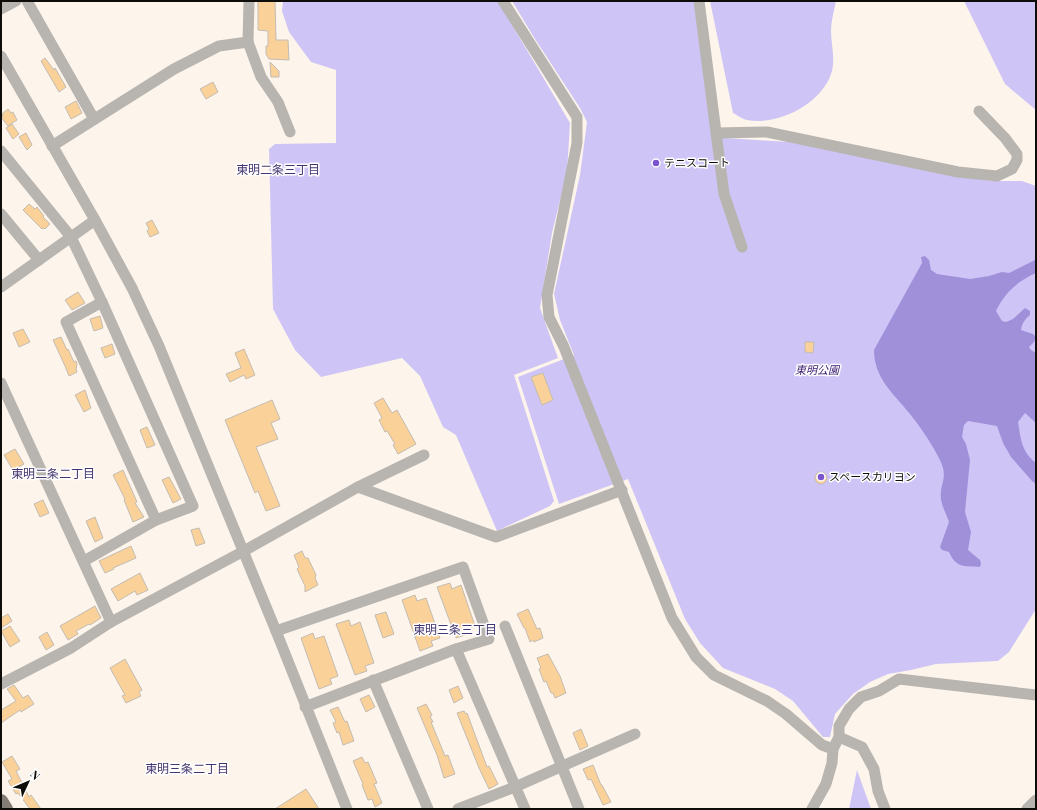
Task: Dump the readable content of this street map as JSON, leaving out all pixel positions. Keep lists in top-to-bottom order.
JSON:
{
  "districts": [
    "東明二条三丁目",
    "東明二条二丁目",
    "東明三条三丁目",
    "東明三条二丁目"
  ],
  "parks": ["東明公園"],
  "places": ["テニスコート", "スペースカリヨン"],
  "north": "top right"
}
